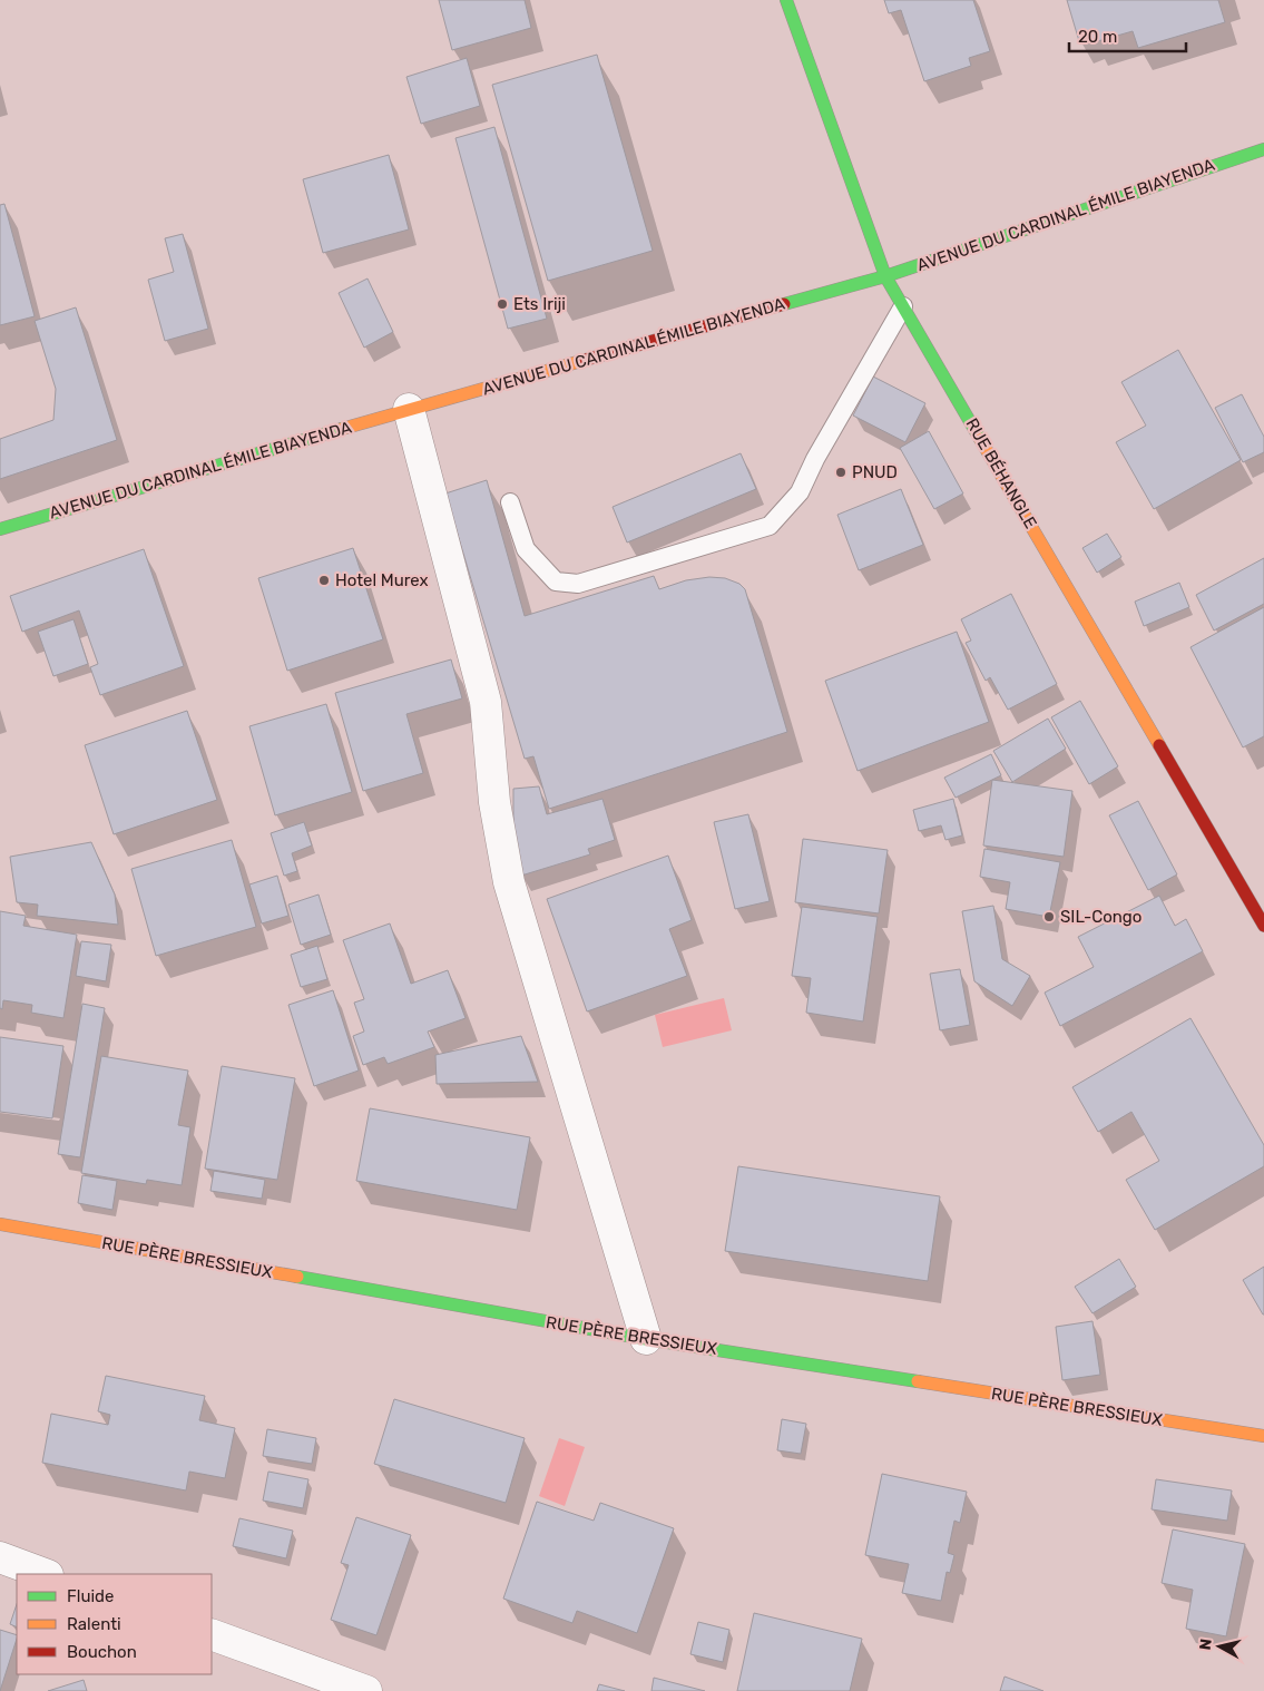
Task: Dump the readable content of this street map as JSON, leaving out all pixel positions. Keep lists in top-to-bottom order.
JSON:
{
  "streets": {
    "street": ["AVENUE DU CARDINAL ÉMILE BIAYENDA", "RUE BÉHANGLE", "RUE PÈRE BRESSIEUX"]
  },
  "crossings": [
    ["AVENUE DU CARDINAL ÉMILE BIAYENDA", "RUE BÉHANGLE"]
  ],
  "places": [
    "Ets Iriji",
    "PNUD",
    "Hotel Murex",
    "SIL-Congo"
  ],
  "legend": ["Fluide", "Ralenti", "Bouchon"],
  "scale_bar": "20 m",
  "north": "left"
}
